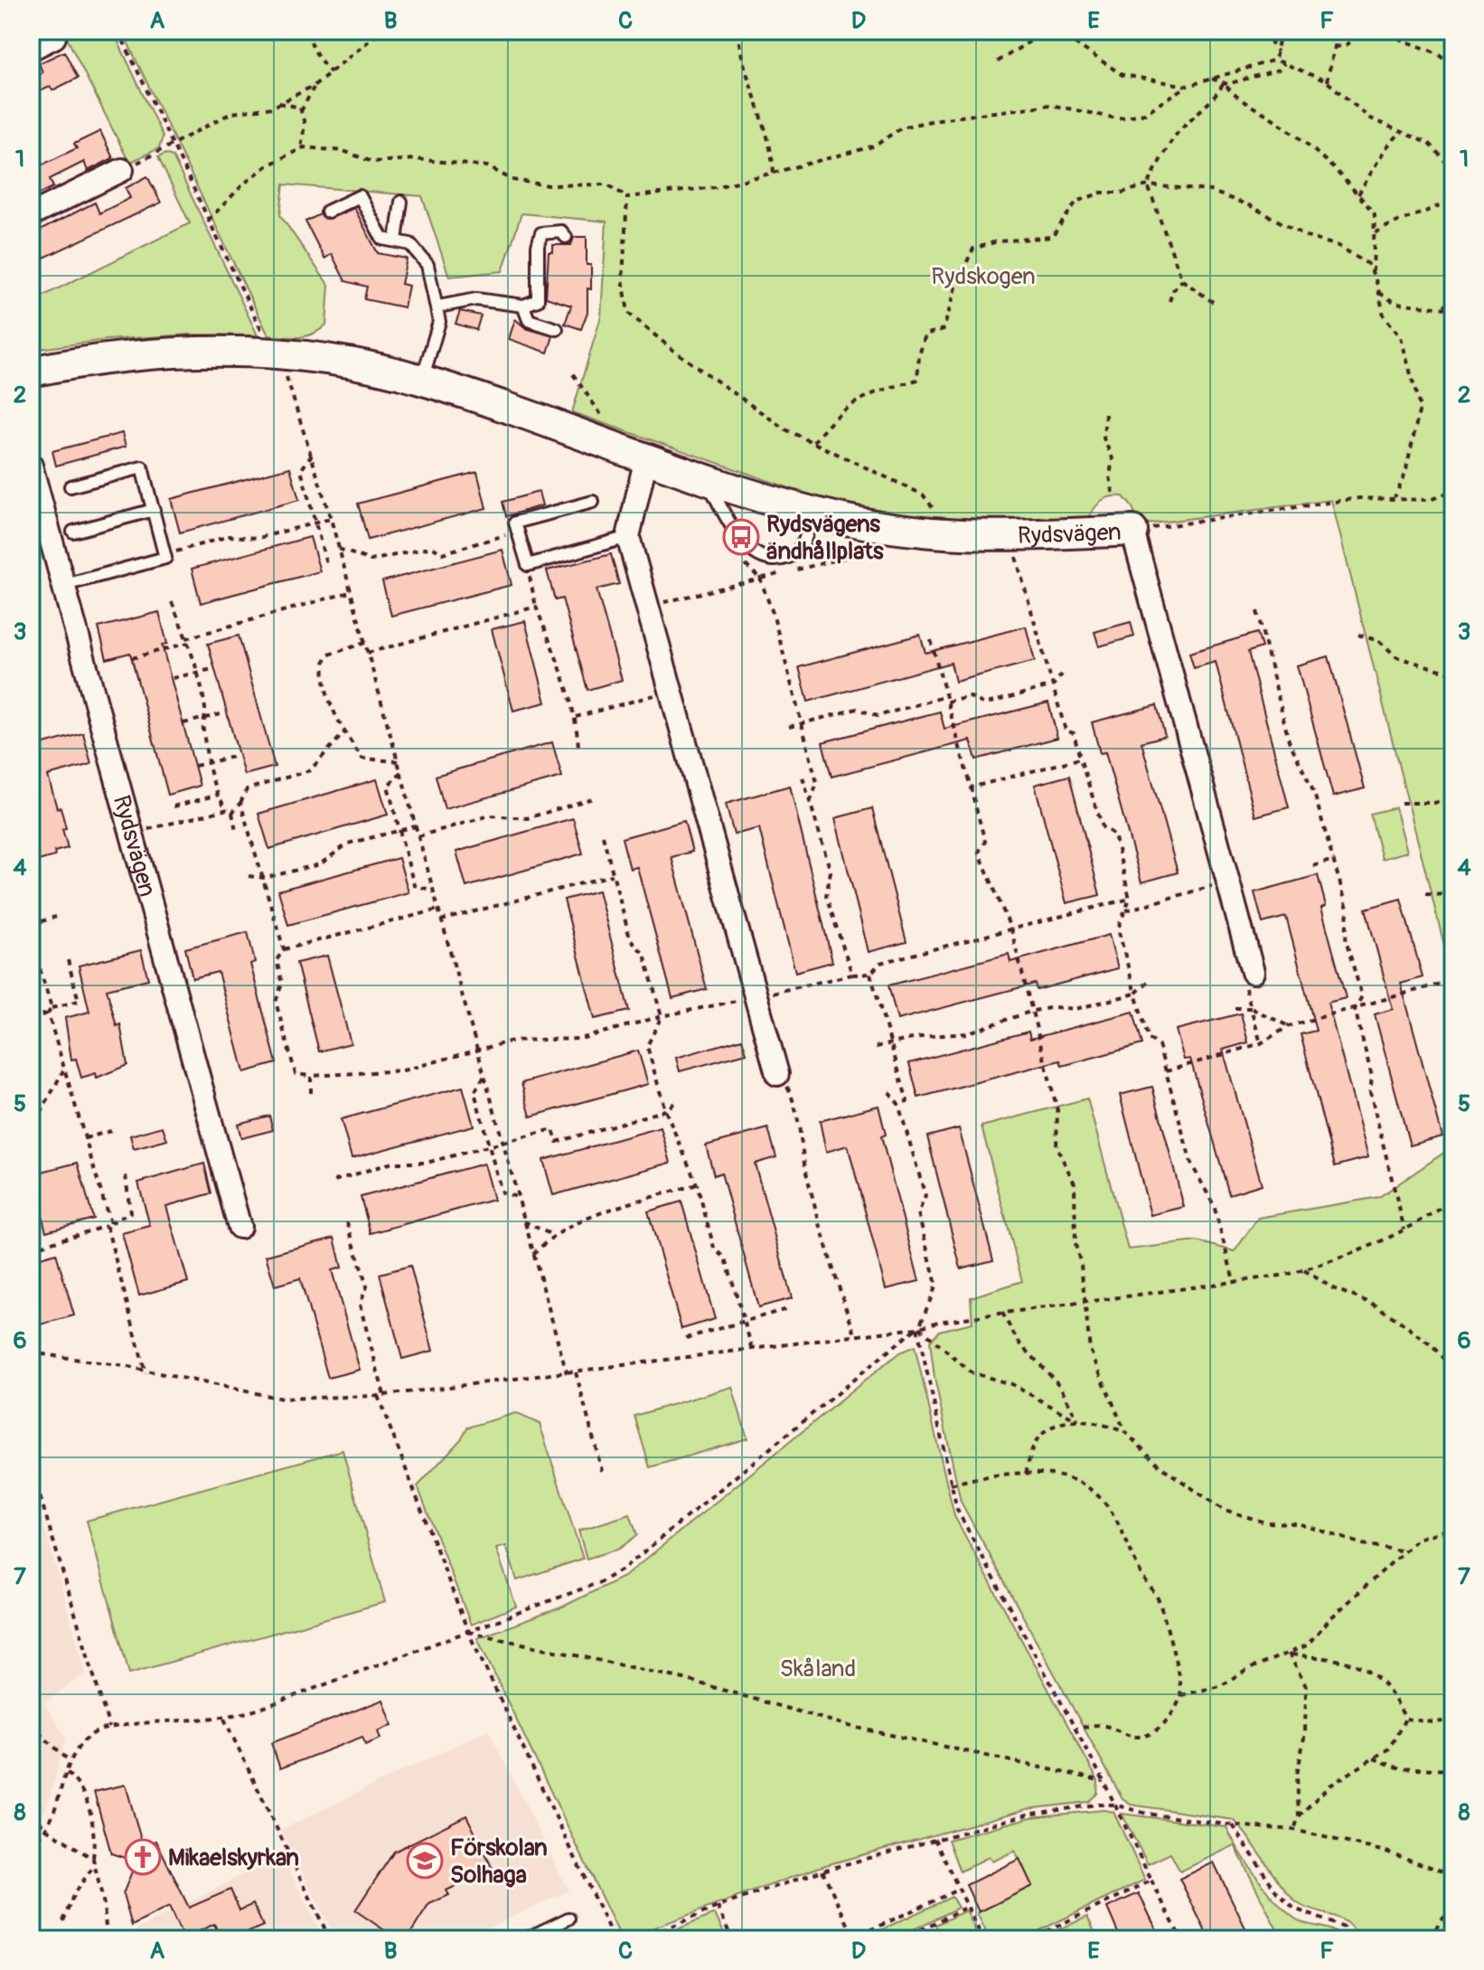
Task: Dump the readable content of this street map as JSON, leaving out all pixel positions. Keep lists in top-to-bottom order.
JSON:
{
  "streets": {
    "street": ["Rydsvägen"]
  },
  "parks": ["Rydskogen", "Skåland"],
  "places": {
    "bus stop": ["Rydsvägens ändhållplats"],
    "church": ["Mikaelskyrkan"],
    "school or university": ["Förskolan Solhaga"]
  },
  "grid": {
    "columns": [
      "A",
      "B",
      "C",
      "D",
      "E",
      "F"
    ],
    "rows": [
      "1",
      "2",
      "3",
      "4",
      "5",
      "6",
      "7",
      "8"
    ]
  }
}
